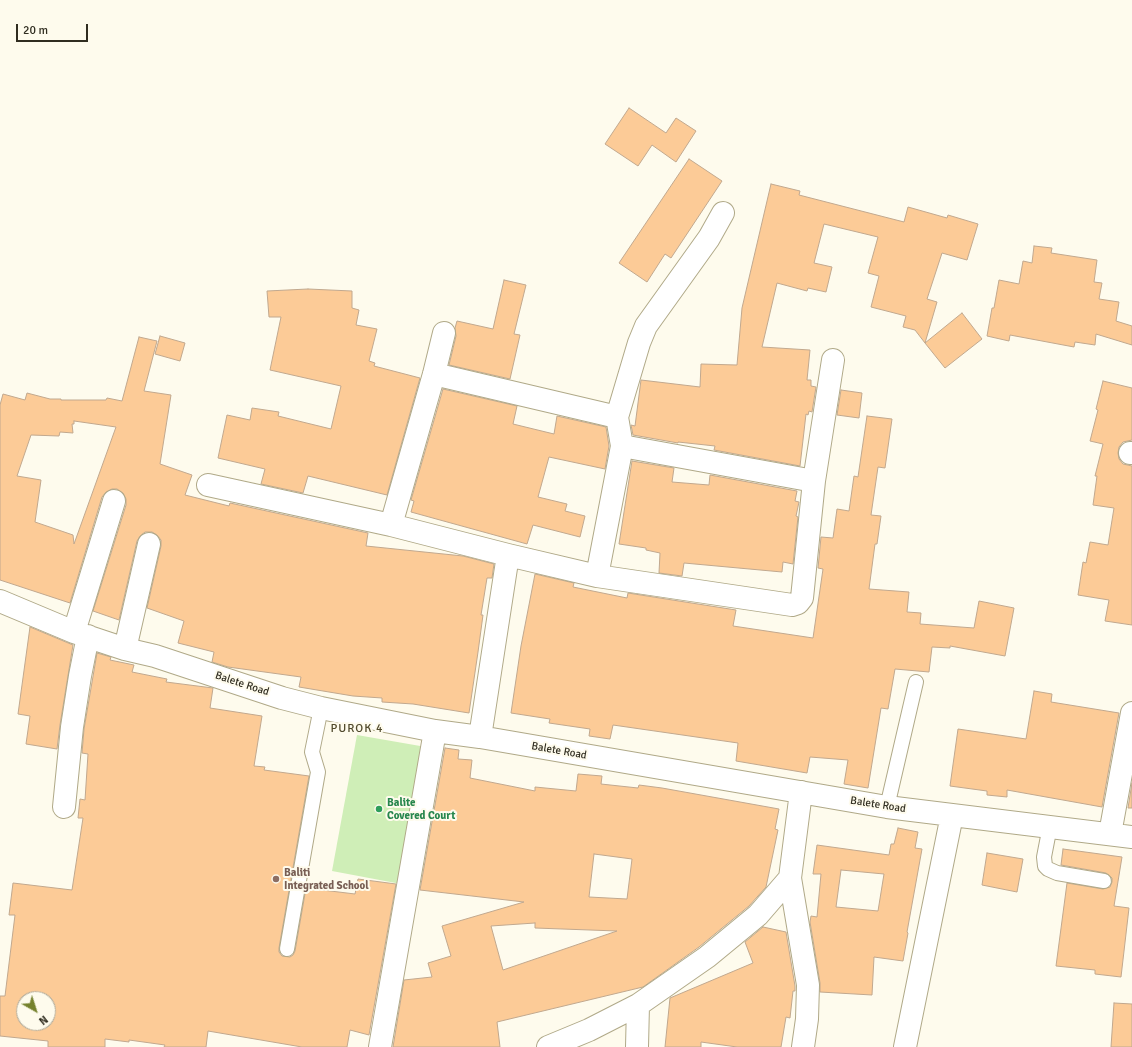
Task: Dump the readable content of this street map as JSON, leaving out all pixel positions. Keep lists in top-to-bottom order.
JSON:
{
  "streets": {
    "street": ["Balete Road"]
  },
  "districts": ["PUROK 4"],
  "places": ["Balite Covered Court", "Baliti Integrated School"],
  "scale_bar": "20 m",
  "north": "bottom right"
}
